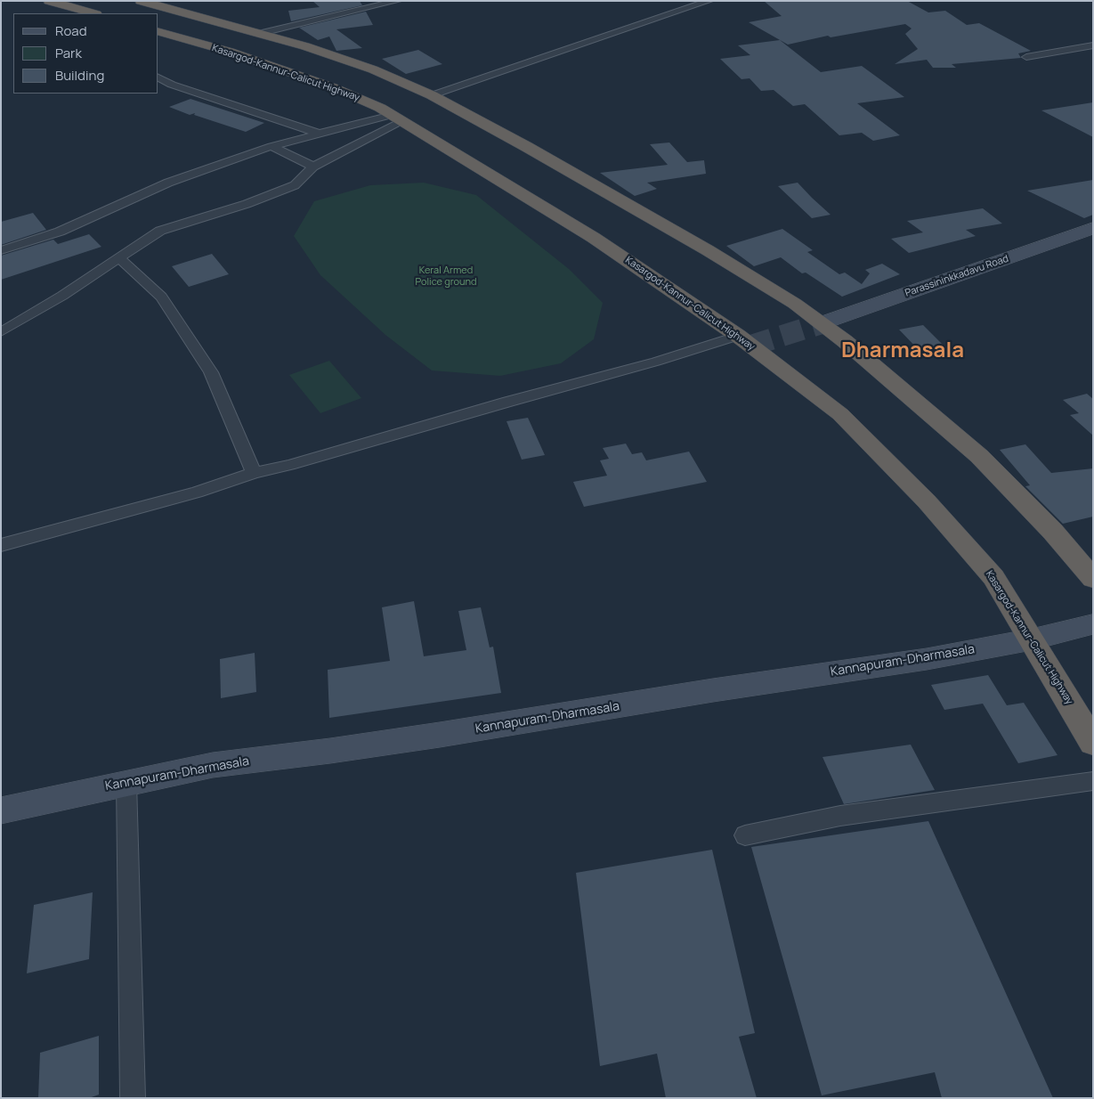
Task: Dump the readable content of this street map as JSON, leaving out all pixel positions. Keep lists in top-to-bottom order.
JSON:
{
  "streets": {
    "highway": ["Kasargod-Kannur-Calicut Highway"],
    "main road": ["Parassininkkadavu Road", "Kannapuram-Dharmasala"]
  },
  "crossings": [
    ["Kasargod-Kannur-Calicut Highway", "Kannapuram-Dharmasala"]
  ],
  "districts": ["Dharmasala"],
  "parks": ["Keral Armed Police ground"],
  "legend": ["Road", "Park", "Building"]
}
